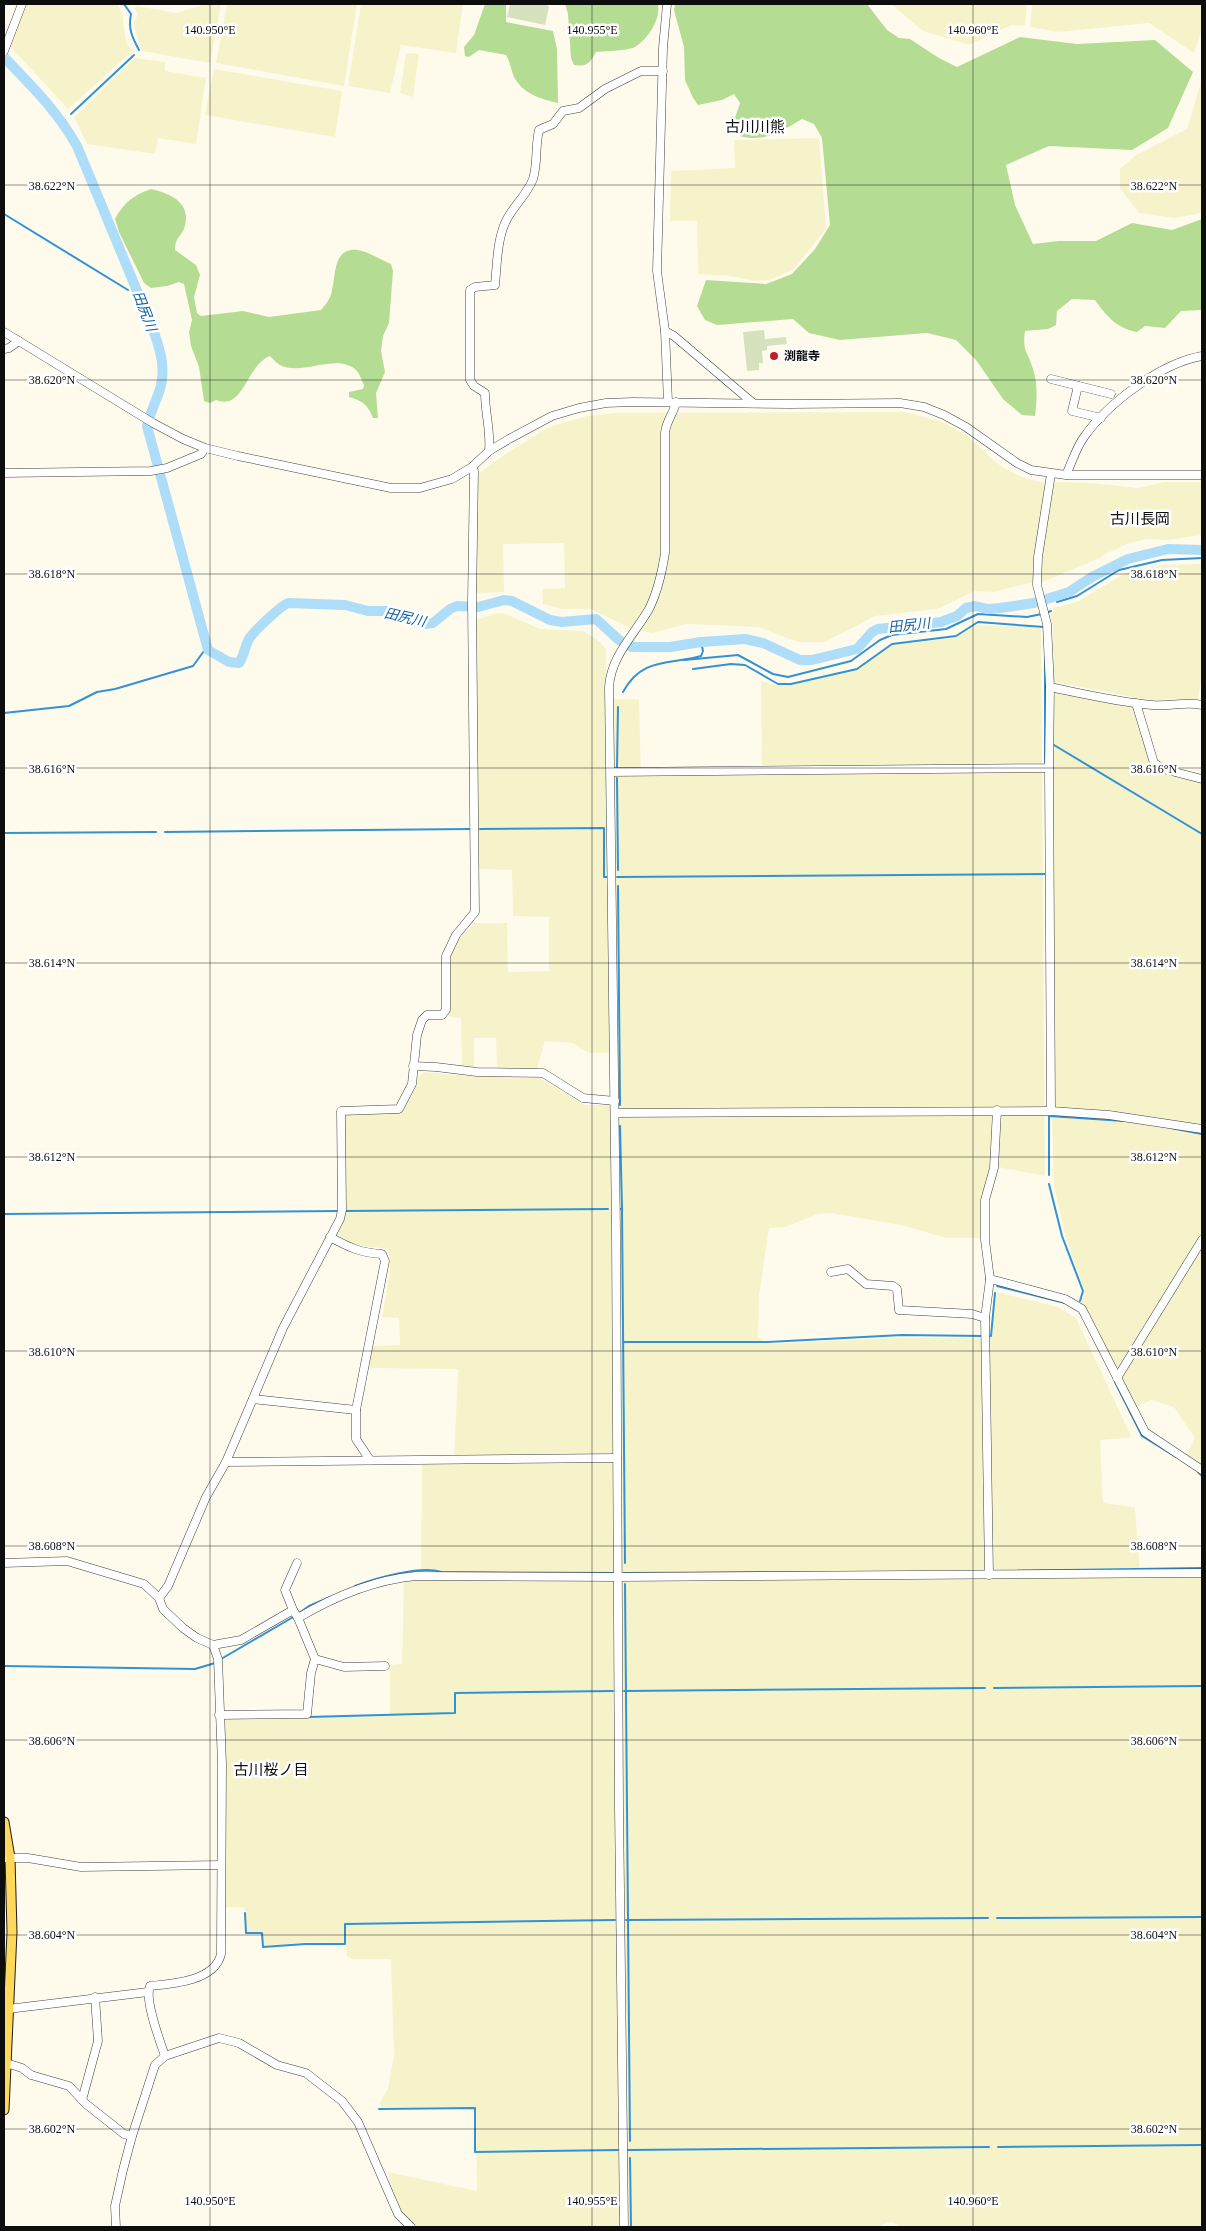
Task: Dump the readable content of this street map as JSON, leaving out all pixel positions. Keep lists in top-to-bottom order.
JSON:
{
  "districts": ["古川川熊", "古川長岡", "古川桜ノ目"],
  "water": ["田尻川"],
  "places": ["渕龍寺"],
  "coordinates": [
    "140.950°E",
    "140.955°E",
    "140.960°E",
    "38.622°N",
    "38.620°N",
    "38.618°N",
    "38.616°N",
    "38.614°N",
    "38.612°N",
    "38.610°N",
    "38.608°N",
    "38.606°N",
    "38.604°N",
    "38.602°N"
  ]
}
